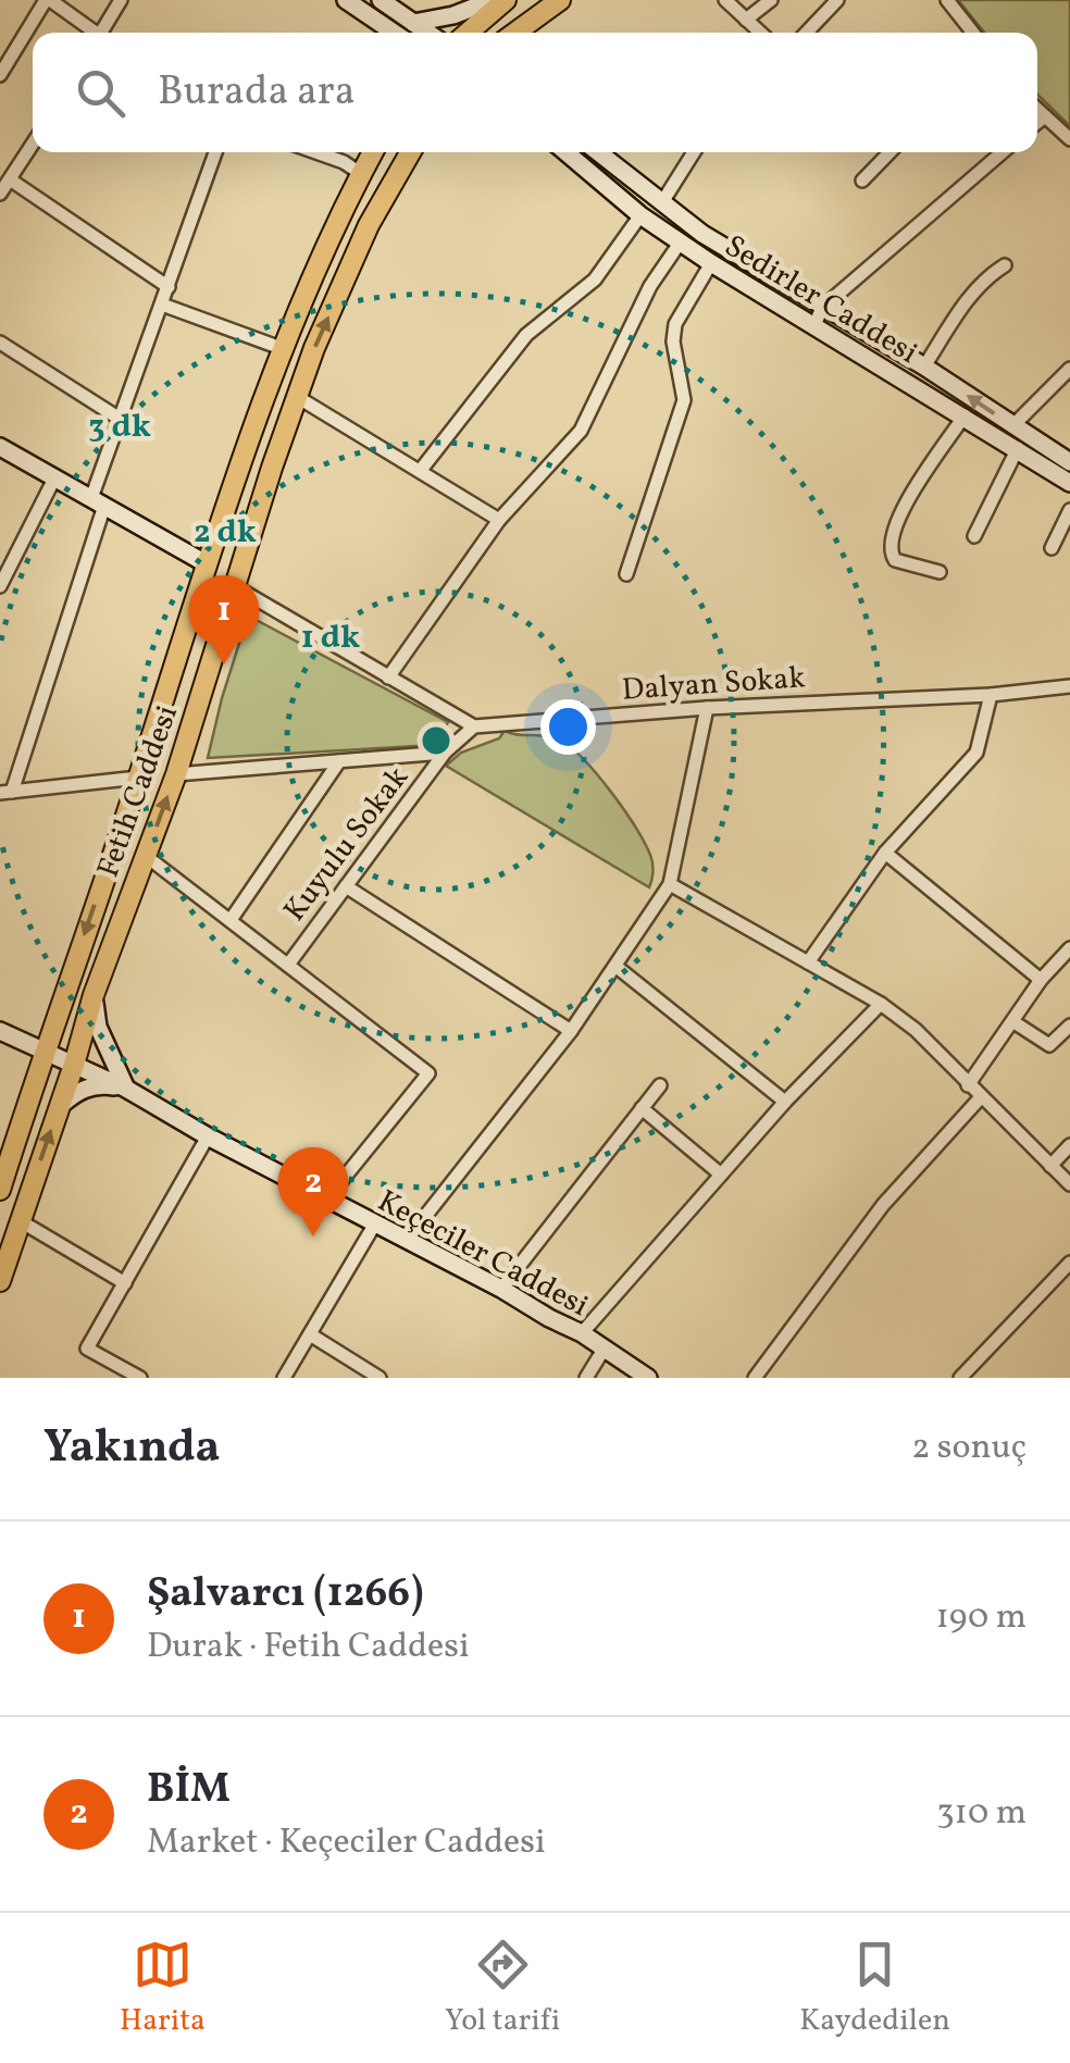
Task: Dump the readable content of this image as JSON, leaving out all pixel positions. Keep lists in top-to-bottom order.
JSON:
{
  "streets": {
    "main road": ["Sedirler Caddesi", "Fetih Caddesi", "Keçeciler Caddesi"],
    "street": ["Dalyan Sokak", "Kuyulu Sokak"]
  },
  "crossings": [
    ["Fetih Caddesi", "Keçeciler Caddesi"]
  ],
  "page": {
    "search": "Burada ara",
    "pins": ["1", "2"],
    "heading": ["Yakında", "2 sonuç"],
    "list": [
      {
        "mark": "1",
        "name": "Şalvarcı (1266)",
        "note": "Durak · Fetih Caddesi",
        "value": "190 m"
      },
      {
        "mark": "2",
        "name": "BİM",
        "note": "Market · Keçeciler Caddesi",
        "value": "310 m"
      }
    ],
    "nav": ["Harita", "Yol tarifi", "Kaydedilen"]
  },
  "rings": ["3 dk", "2 dk", "1 dk"]
}
